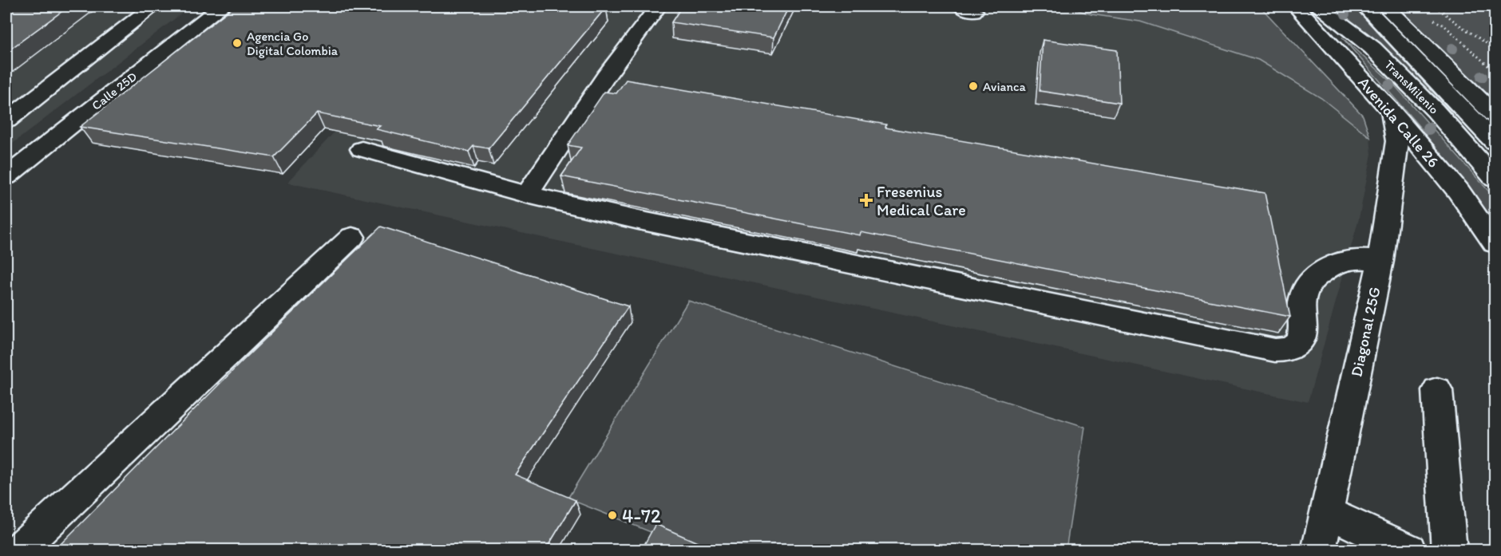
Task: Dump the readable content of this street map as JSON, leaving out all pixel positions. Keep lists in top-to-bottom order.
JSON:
{
  "streets": {
    "street": [
      "TransMilenio",
      "Calle 25D",
      "Avenida Calle 26",
      "Diagonal 25G"
    ]
  },
  "crossings": [
    ["Avenida Calle 26", "Diagonal 25G"]
  ],
  "places": {
    "other": ["Agencia Go Digital Colombia", "Avianca", "4-72"],
    "health": ["Fresenius Medical Care"]
  }
}
